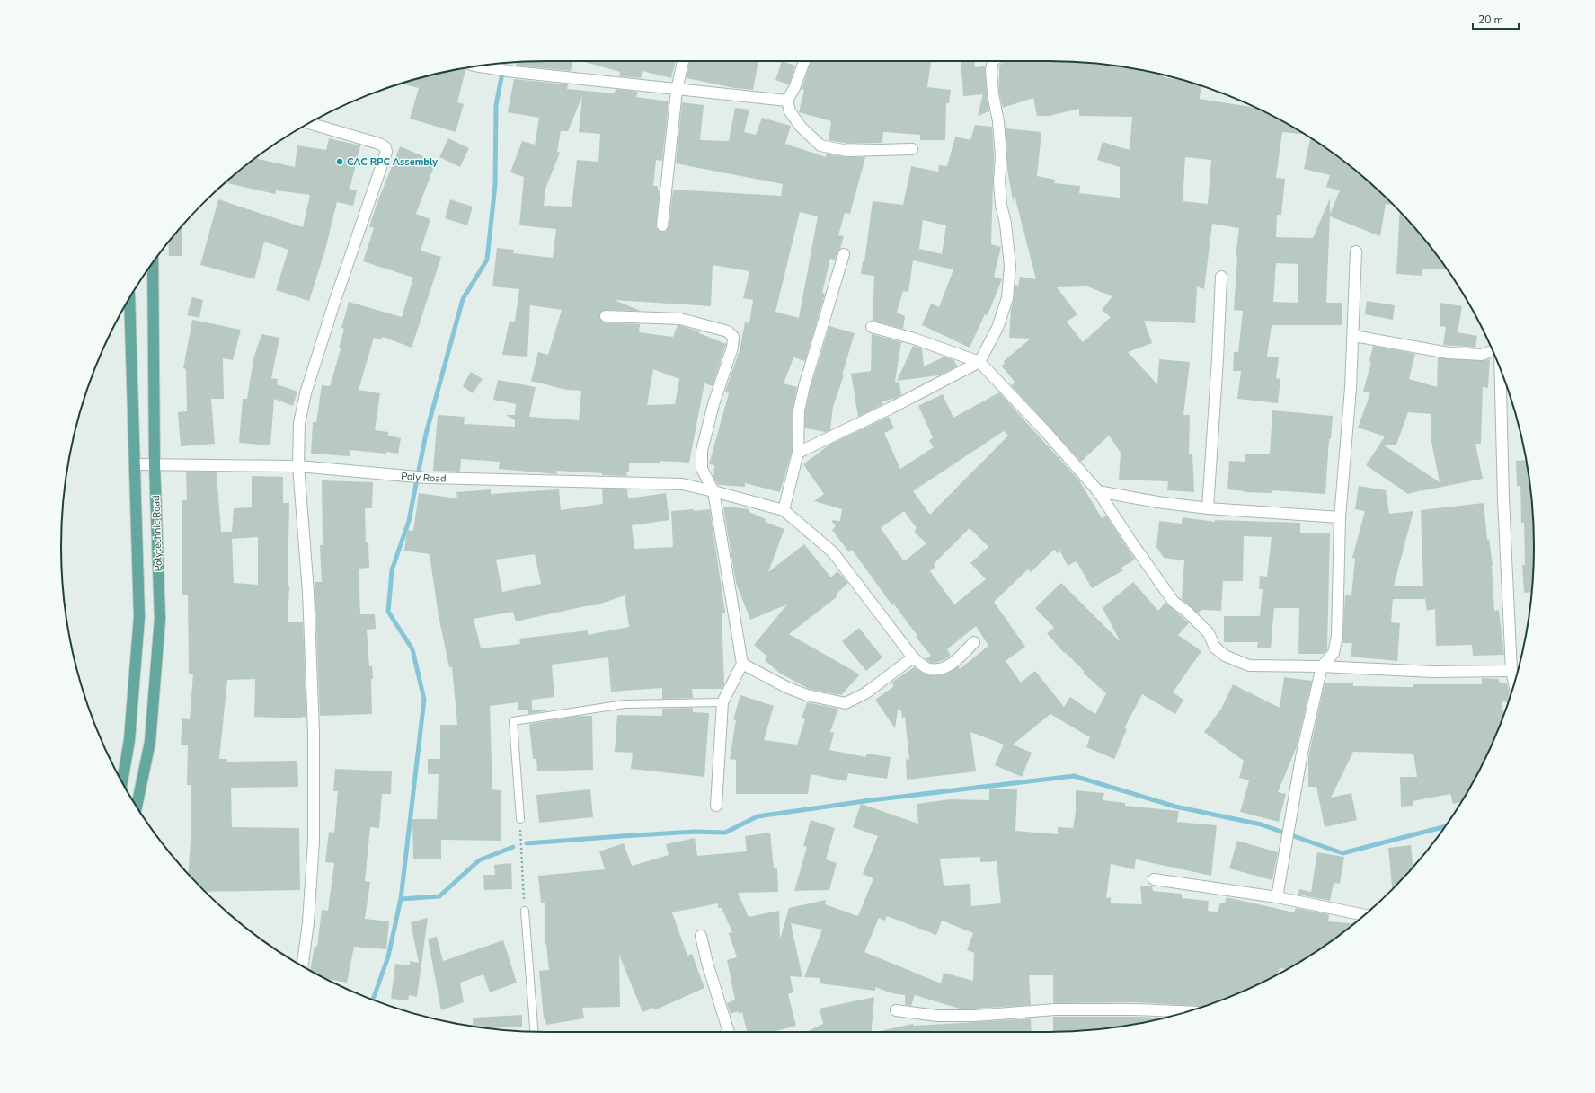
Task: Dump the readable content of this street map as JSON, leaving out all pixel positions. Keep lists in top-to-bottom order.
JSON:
{
  "streets": {
    "main road": ["Polytechnic Road"],
    "street": ["Poly Road"]
  },
  "crossings": [
    ["Poly Road", "Polytechnic Road"]
  ],
  "places": ["CAC RPC Assembly"],
  "scale_bar": "20 m"
}
